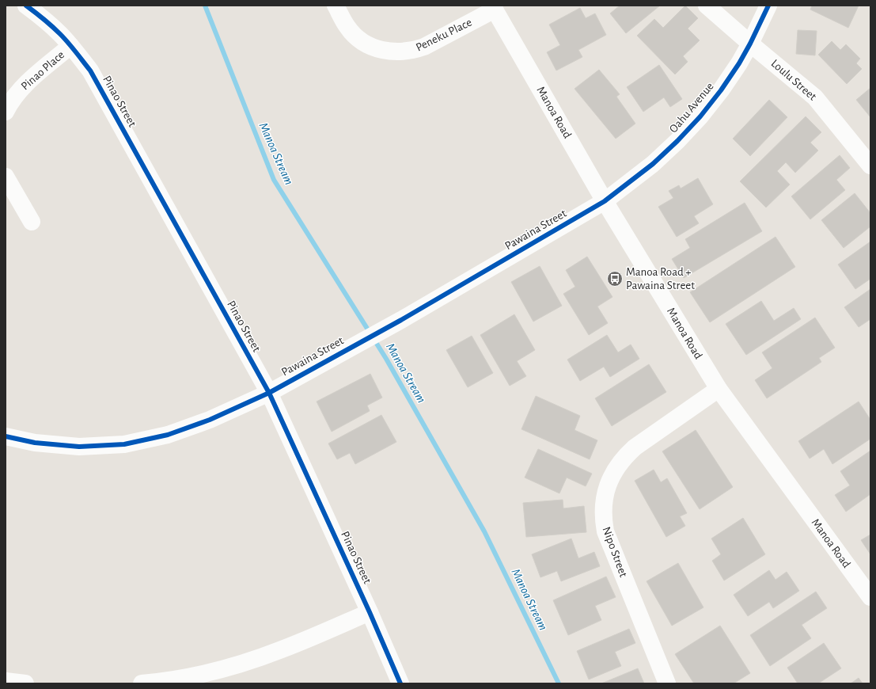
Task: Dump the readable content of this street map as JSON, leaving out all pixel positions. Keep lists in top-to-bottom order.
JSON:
{
  "streets": {
    "street": [
      "Peneku Place",
      "Pinao Place",
      "Loulu Street",
      "Pinao Street",
      "Oahu Avenue",
      "Manoa Road",
      "Pawaina Street",
      "Nipo Street"
    ]
  },
  "crossings": [
    ["Peneku Place", "Manoa Road"],
    ["Pinao Place", "Pinao Street"],
    ["Loulu Street", "Oahu Avenue"],
    ["Pinao Street", "Pawaina Street"],
    ["Oahu Avenue", "Manoa Road"],
    ["Oahu Avenue", "Pawaina Street"],
    ["Manoa Road", "Pawaina Street"],
    ["Manoa Road", "Nipo Street"]
  ],
  "water": ["Manoa Stream"],
  "places": {
    "bus stop": ["Manoa Road + Pawaina Street"]
  }
}
